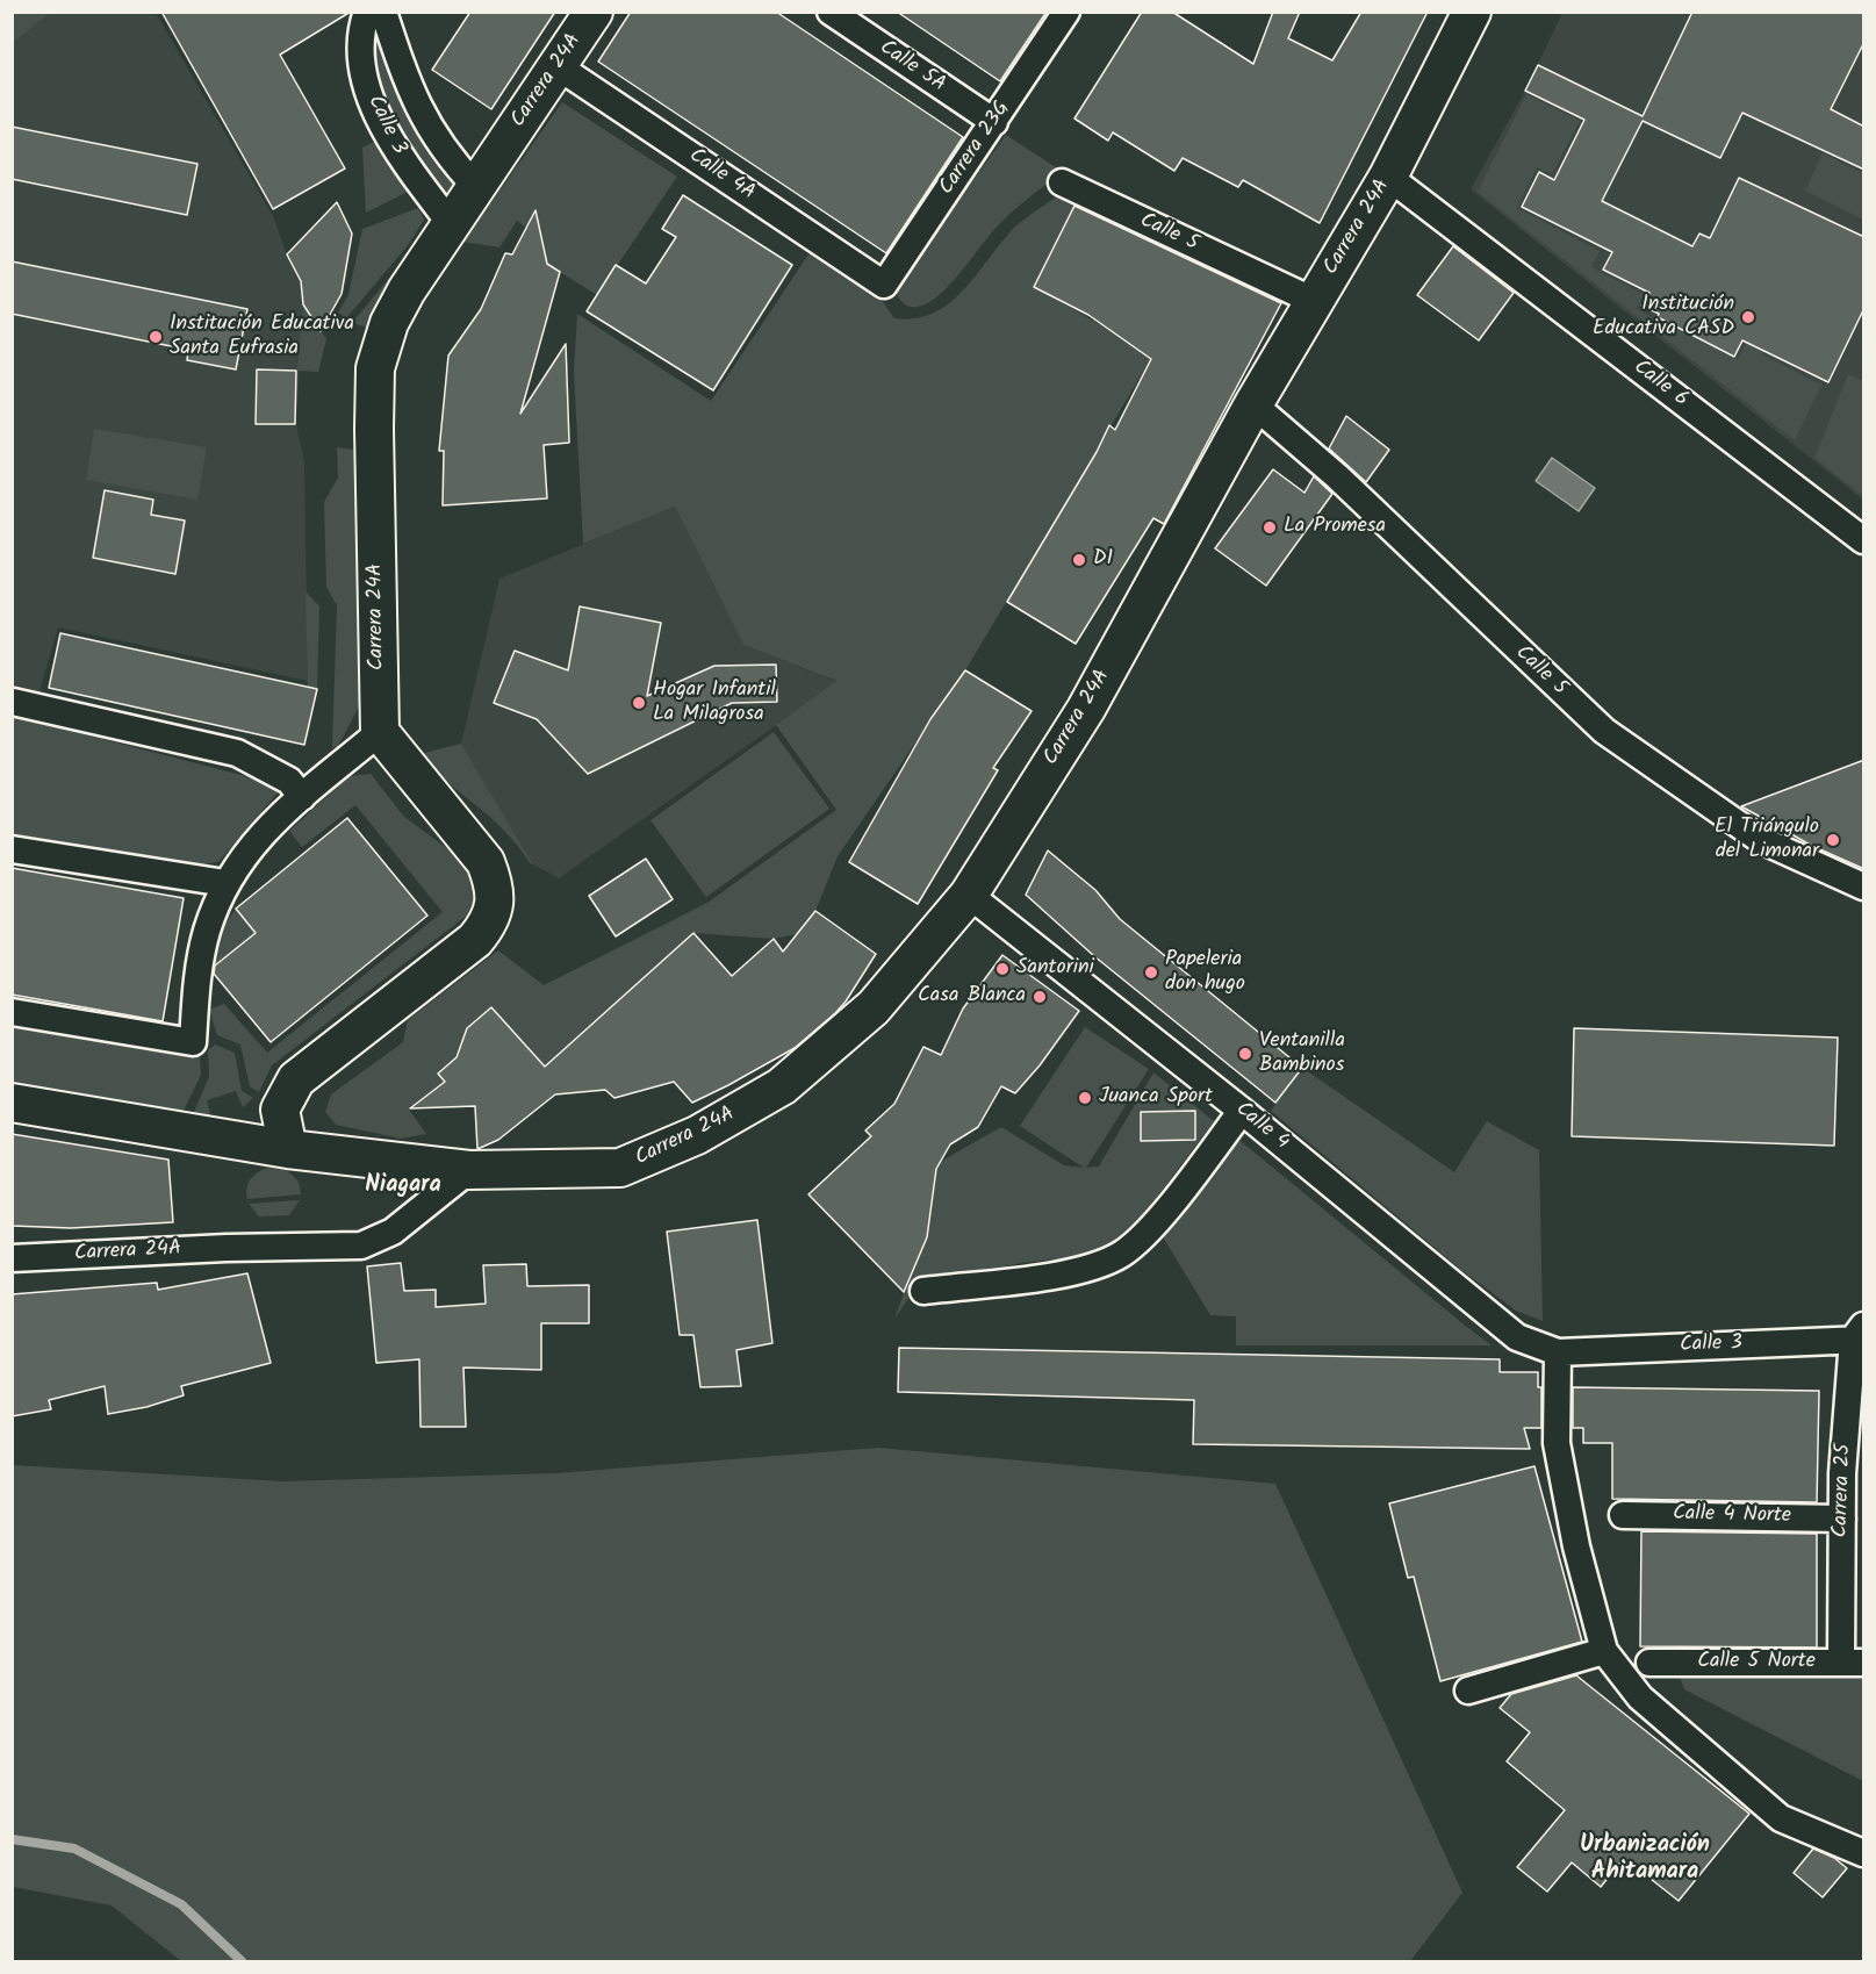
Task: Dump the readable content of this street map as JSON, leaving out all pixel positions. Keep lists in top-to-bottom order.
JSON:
{
  "streets": {
    "street": [
      "Calle 5A",
      "Carrera 24A",
      "Calle 3",
      "Carrera 23G",
      "Calle 4A",
      "Calle 5",
      "Calle 6",
      "Calle 4",
      "Carrera 25",
      "Calle 4 Norte",
      "Calle 5 Norte"
    ]
  },
  "crossings": [
    ["Calle 5A", "Carrera 23G"],
    ["Carrera 24A", "Calle 3"],
    ["Carrera 24A", "Calle 4A"],
    ["Carrera 24A", "Calle 5"],
    ["Carrera 24A", "Calle 6"],
    ["Carrera 24A", "Calle 4"],
    ["Calle 3", "Calle 4"],
    ["Calle 3", "Carrera 25"],
    ["Carrera 23G", "Calle 4A"],
    ["Carrera 25", "Calle 4 Norte"],
    ["Carrera 25", "Calle 5 Norte"]
  ],
  "districts": ["Niagara", "Urbanización Ahitamara"],
  "places": [
    "Institución Educativa CASD",
    "Institución Educativa Santa Eufrasia",
    "La Promesa",
    "D1",
    "Hogar Infantil La Milagrosa",
    "El Triángulo del Limonar",
    "Santorini",
    "Papeleria don hugo",
    "Casa Blanca",
    "Ventanilla Bambinos",
    "Juanca Sport"
  ]
}
